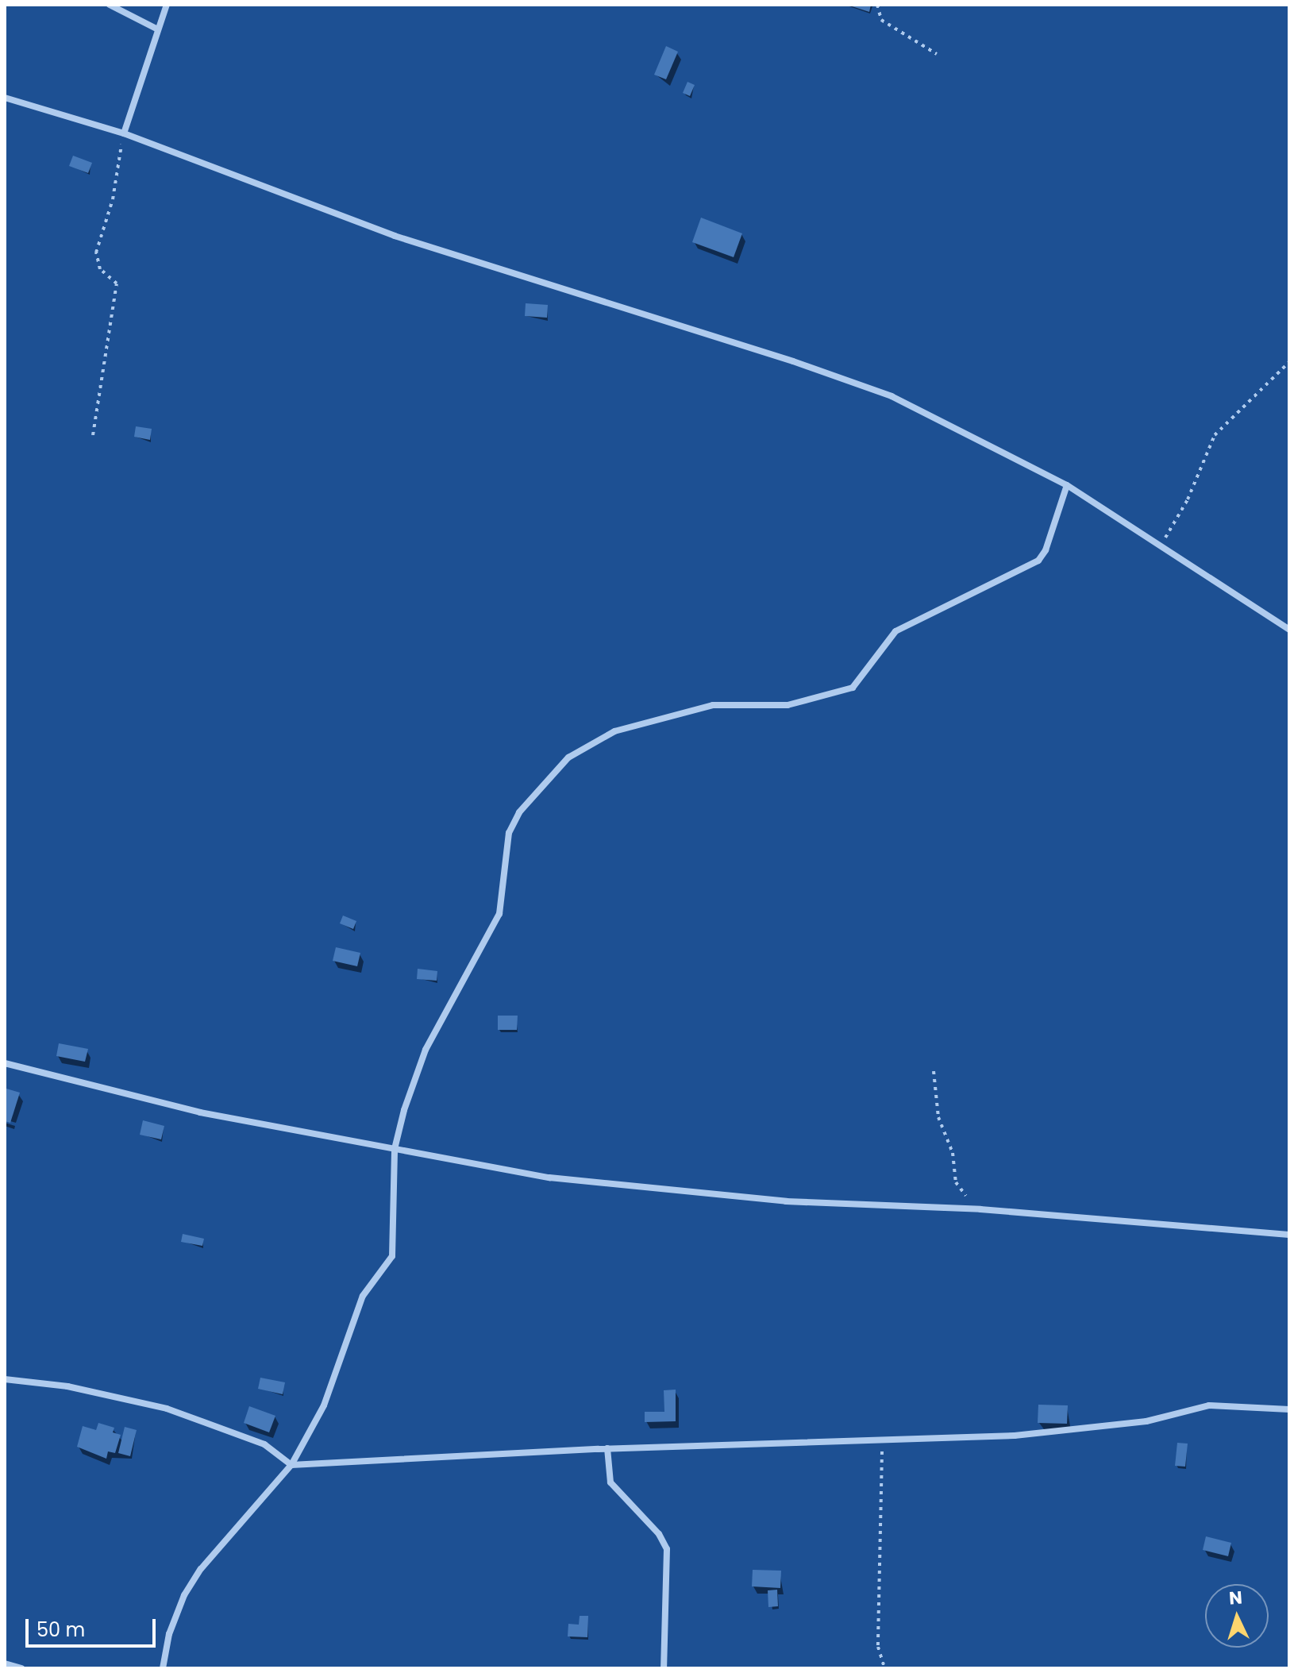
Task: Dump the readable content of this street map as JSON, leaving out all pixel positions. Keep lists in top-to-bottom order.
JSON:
{
  "scale_bar": "50 m",
  "north": "top"
}
